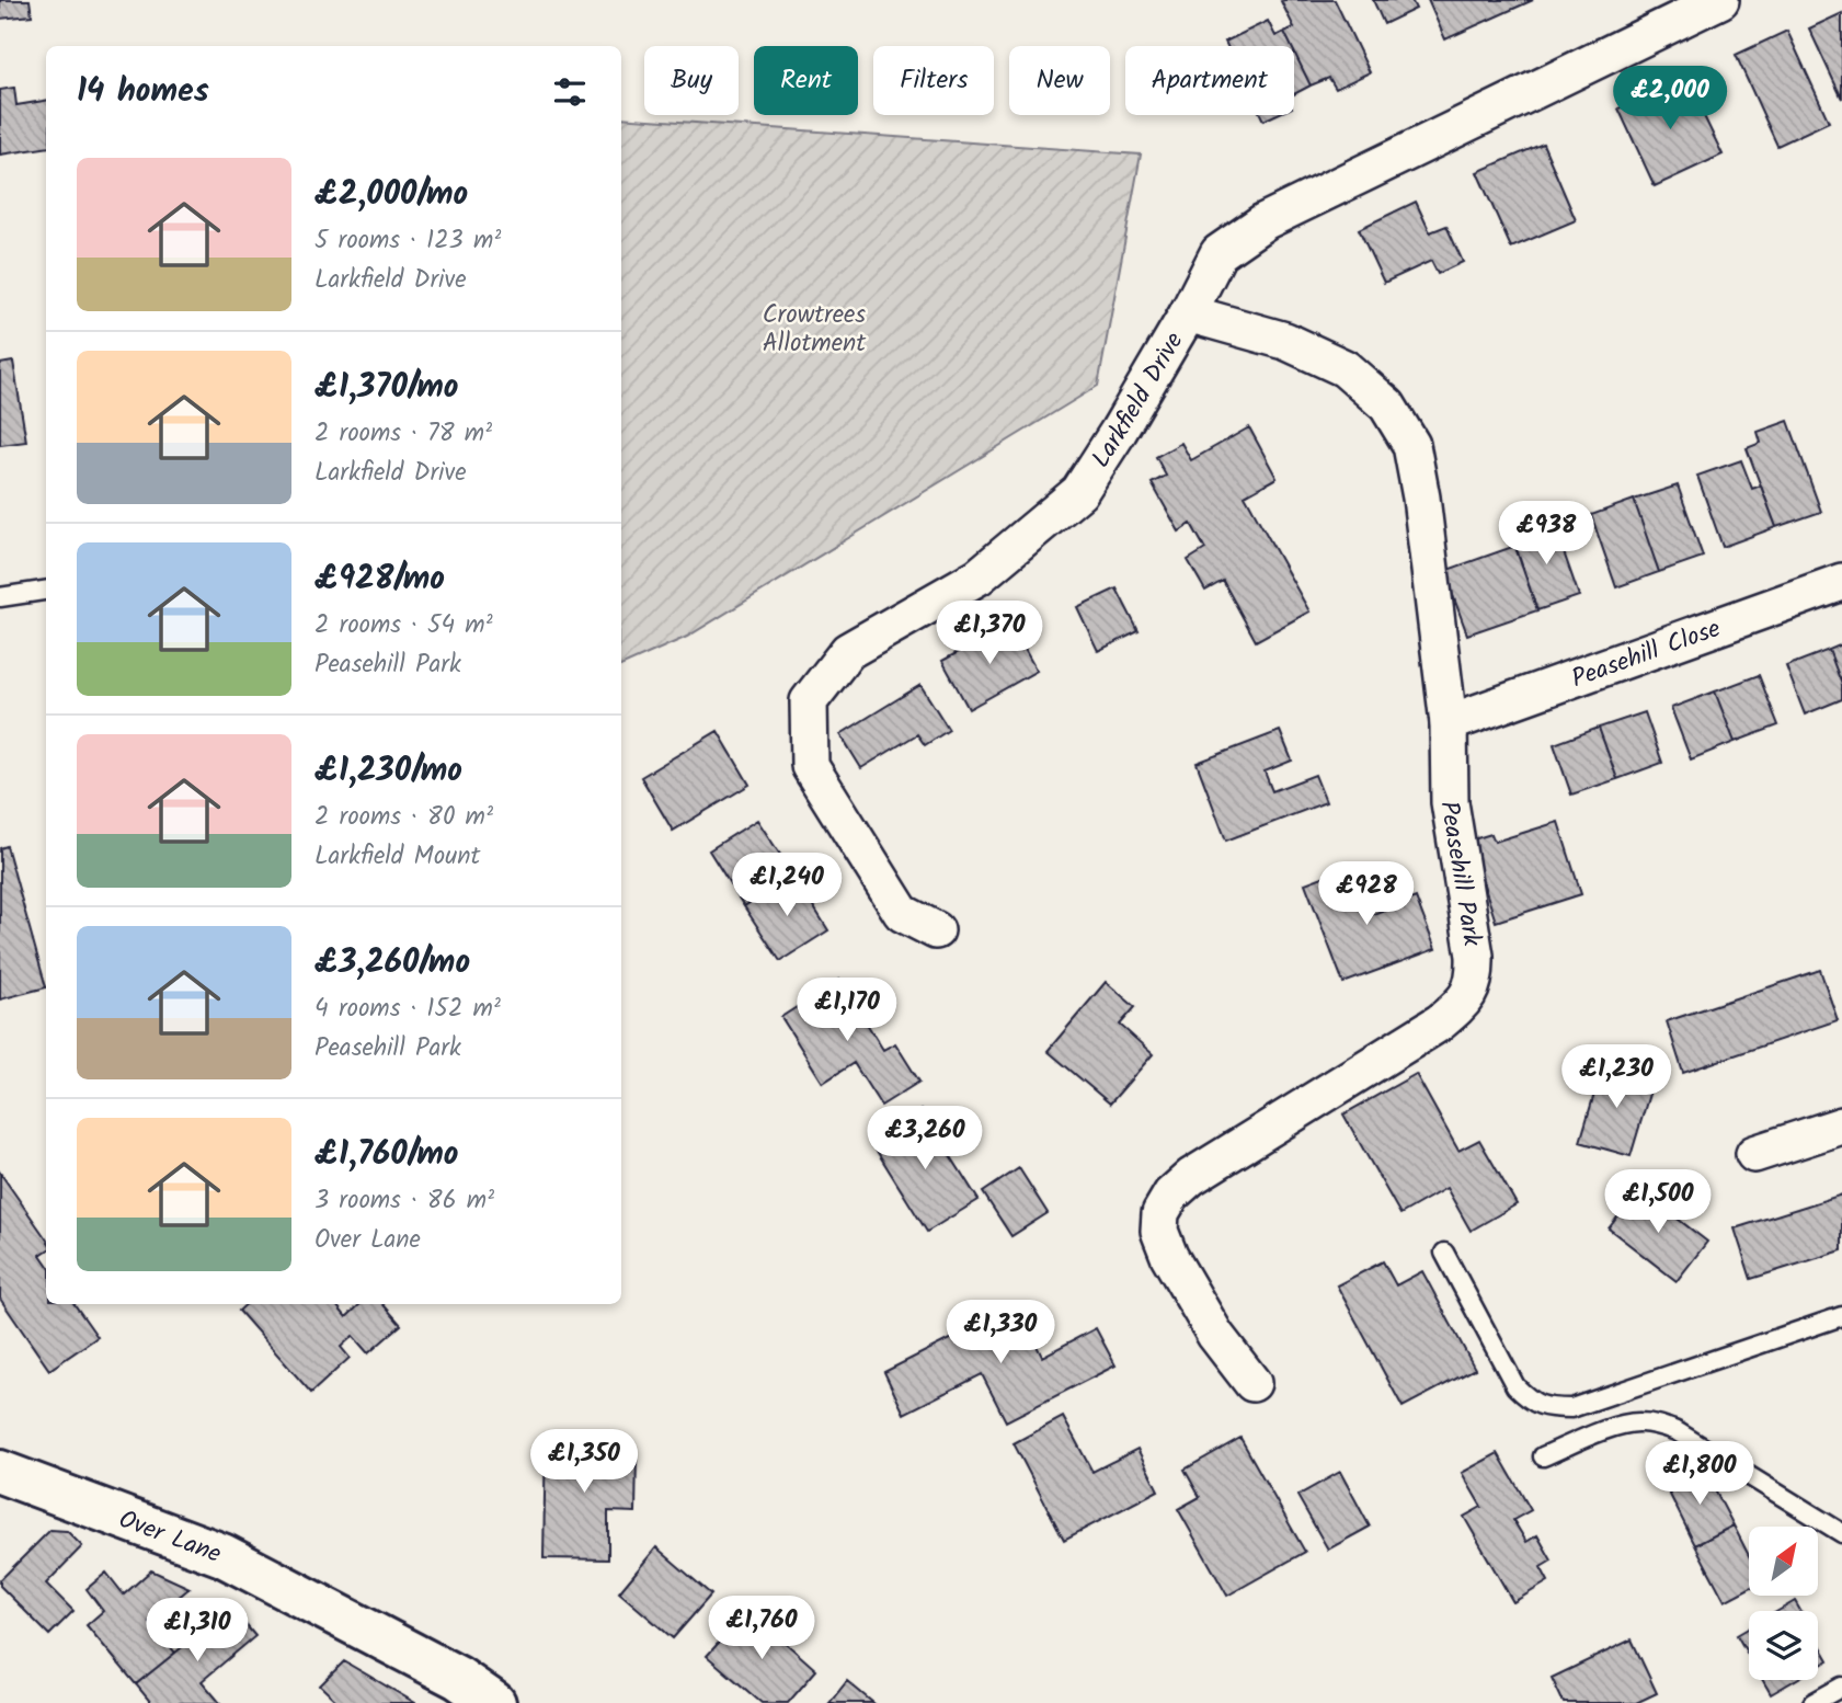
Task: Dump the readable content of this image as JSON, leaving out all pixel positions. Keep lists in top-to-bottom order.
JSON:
{
  "streets": {
    "street": [
      "Larkfield Drive",
      "Peasehill Close",
      "Peasehill Park",
      "Over Lane"
    ]
  },
  "crossings": [
    ["Larkfield Drive", "Peasehill Park"],
    ["Peasehill Close", "Peasehill Park"]
  ],
  "parks": ["Crowtrees Allotment"],
  "north": "top right",
  "page": {
    "chip": [
      "Buy",
      "Rent",
      "Filters",
      "New",
      "Apartment"
    ],
    "heading": "14 homes",
    "price": [
      "£2,000",
      "£938",
      "£1,370",
      "£1,240",
      "£928",
      "£1,170",
      "£1,230",
      "£3,260",
      "£1,500",
      "£1,330",
      "£1,350",
      "£1,800",
      "£1,760",
      "£1,310"
    ],
    "list": [
      {
        "name": "£2,000/mo",
        "note": "5 rooms · 123 m² · Larkfield Drive"
      },
      {
        "name": "£1,370/mo",
        "note": "2 rooms · 78 m² · Larkfield Drive"
      },
      {
        "name": "£928/mo",
        "note": "2 rooms · 54 m² · Peasehill Park"
      },
      {
        "name": "£1,230/mo",
        "note": "2 rooms · 80 m² · Larkfield Mount"
      },
      {
        "name": "£3,260/mo",
        "note": "4 rooms · 152 m² · Peasehill Park"
      },
      {
        "name": "£1,760/mo",
        "note": "3 rooms · 86 m² · Over Lane"
      }
    ]
  }
}
